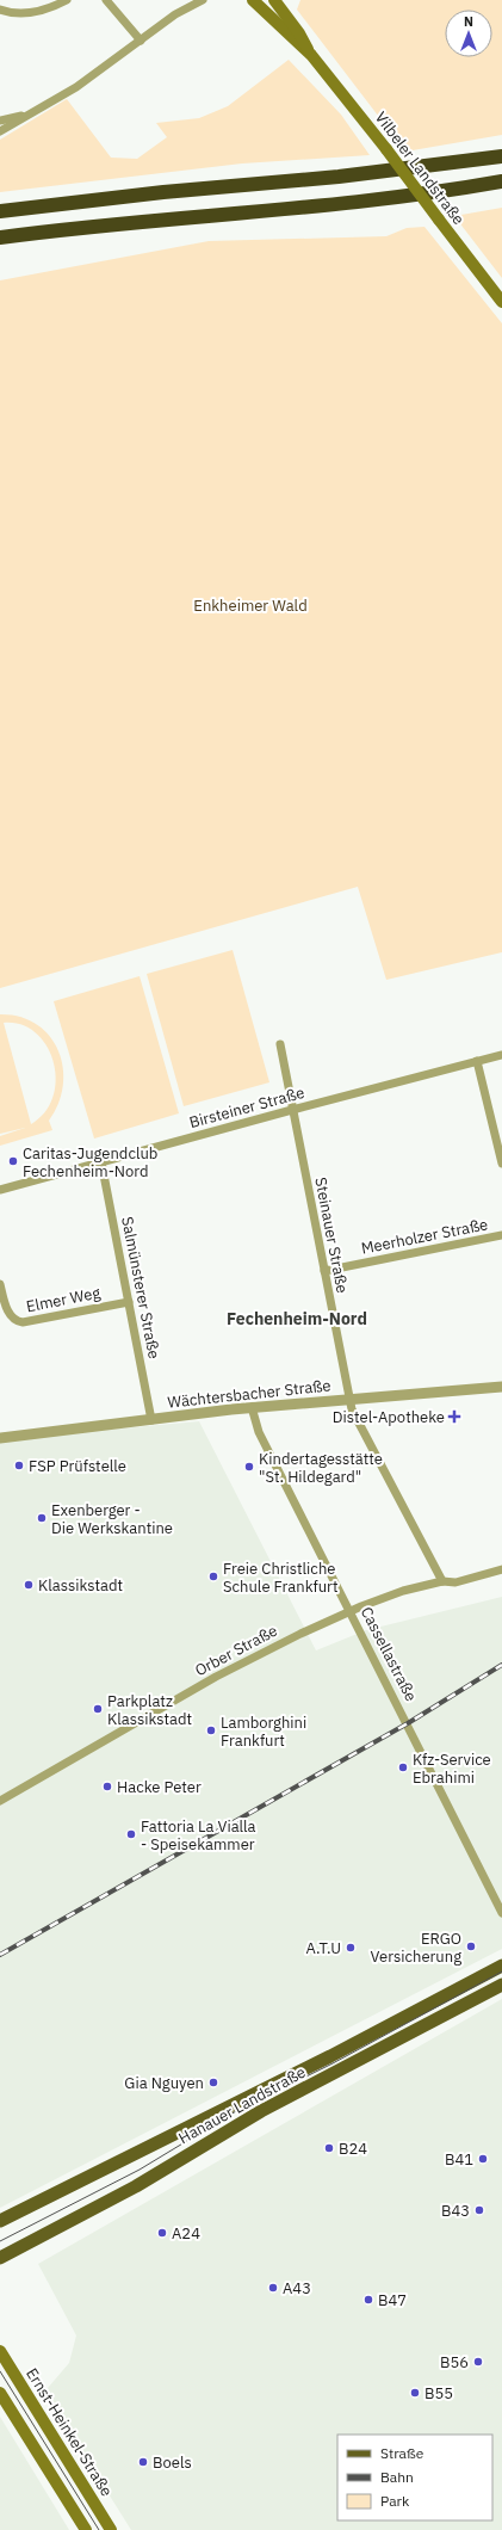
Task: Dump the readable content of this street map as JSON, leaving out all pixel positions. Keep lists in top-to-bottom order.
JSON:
{
  "streets": {
    "main road": ["Vilbeler Landstraße", "Hanauer Landstraße", "Ernst-Heinkel-Straße"],
    "street": [
      "Birsteiner Straße",
      "Steinauer Straße",
      "Meerholzer Straße",
      "Salmünsterer Straße",
      "Elmer Weg",
      "Wächtersbacher Straße",
      "Orber Straße",
      "Cassellastraße"
    ]
  },
  "crossings": [
    ["Birsteiner Straße", "Steinauer Straße"],
    ["Birsteiner Straße", "Salmünsterer Straße"],
    ["Steinauer Straße", "Meerholzer Straße"],
    ["Steinauer Straße", "Wächtersbacher Straße"],
    ["Steinauer Straße", "Orber Straße"],
    ["Salmünsterer Straße", "Elmer Weg"],
    ["Salmünsterer Straße", "Wächtersbacher Straße"],
    ["Wächtersbacher Straße", "Cassellastraße"],
    ["Orber Straße", "Cassellastraße"]
  ],
  "districts": ["Fechenheim-Nord"],
  "parks": ["Enkheimer Wald"],
  "places": {
    "other": [
      "Caritas-Jugendclub Fechenheim-Nord",
      "FSP Prüfstelle",
      "Kindertagesstätte \"St. Hildegard\"",
      "Exenberger - Die Werkskantine",
      "Freie Christliche Schule Frankfurt",
      "Klassikstadt",
      "Parkplatz Klassikstadt",
      "Lamborghini Frankfurt",
      "Kfz-Service Ebrahimi",
      "Hacke Peter",
      "Fattoria La Vialla - Speisekammer",
      "ERGO Versicherung",
      "A.T.U",
      "Gia Nguyen",
      "B24",
      "B41",
      "B43",
      "A24",
      "A43",
      "B47",
      "B56",
      "B55",
      "Boels"
    ],
    "health": ["Distel-Apotheke"]
  },
  "legend": ["Straße", "Bahn", "Park"],
  "north": "top"
}
